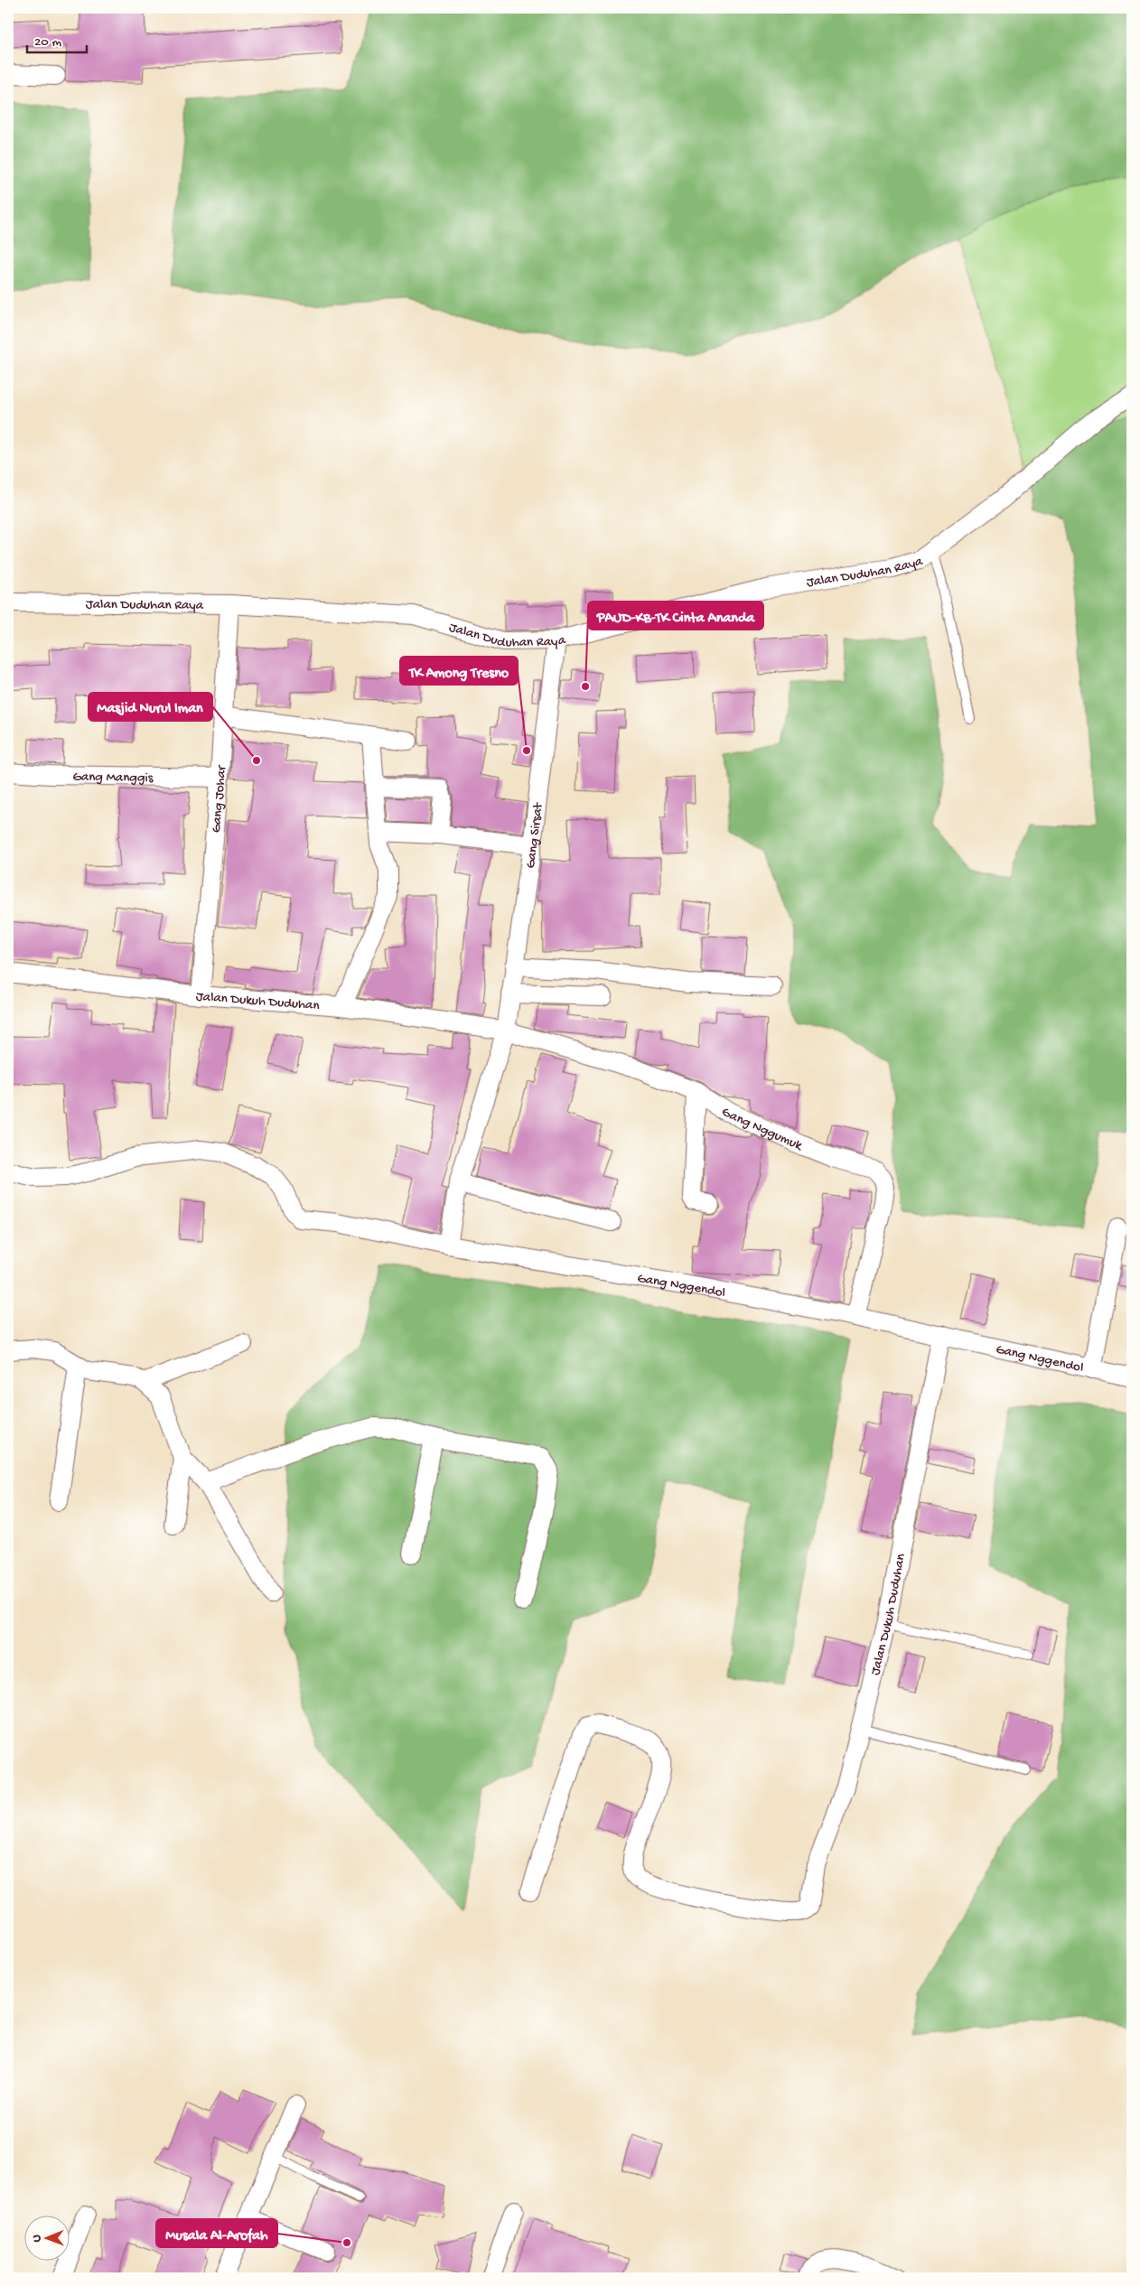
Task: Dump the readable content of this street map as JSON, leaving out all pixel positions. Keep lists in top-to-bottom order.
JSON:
{
  "streets": {
    "street": [
      "Jalan Duduhan Raya",
      "Gang Manggis",
      "Gang Johar",
      "Gang Sirsat",
      "Jalan Dukuh Duduhan",
      "Gang Nggumuk",
      "Gang Nggendol"
    ]
  },
  "crossings": [
    ["Jalan Duduhan Raya", "Gang Johar"],
    ["Jalan Duduhan Raya", "Gang Sirsat"],
    ["Gang Manggis", "Gang Johar"],
    ["Gang Johar", "Jalan Dukuh Duduhan"],
    ["Gang Sirsat", "Jalan Dukuh Duduhan"],
    ["Gang Sirsat", "Gang Nggumuk"],
    ["Jalan Dukuh Duduhan", "Gang Nggumuk"],
    ["Jalan Dukuh Duduhan", "Gang Nggendol"],
    ["Gang Nggumuk", "Gang Nggendol"]
  ],
  "places": [
    "PAUD-KB-TK Cinta Ananda",
    "TK Among Tresno",
    "Masjid Nurul Iman",
    "Musala Al-Arofah"
  ],
  "scale_bar": "20 m",
  "north": "left"
}
